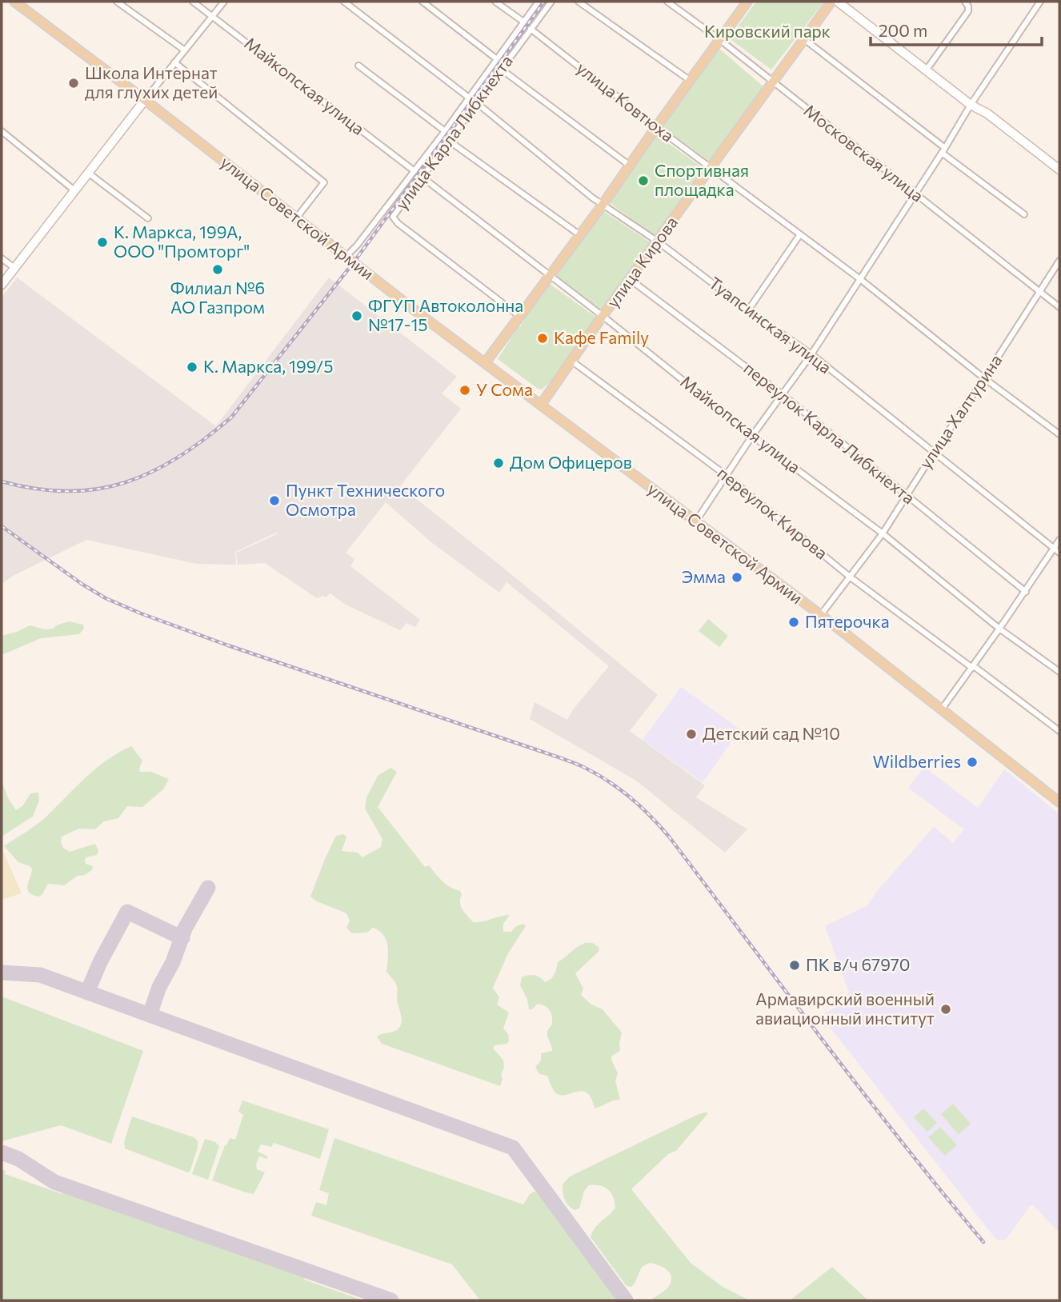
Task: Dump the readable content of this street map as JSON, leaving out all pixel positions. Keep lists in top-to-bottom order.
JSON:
{
  "streets": {
    "main road": ["улица Советской Армии", "улица Кирова"],
    "street": [
      "Майкопская улица",
      "улица Ковтюха",
      "улица Карла Либкнехта",
      "Московская улица",
      "Туапсинская улица",
      "улица Халтурина",
      "переулок Карла Либкнехта",
      "переулок Кирова"
    ]
  },
  "crossings": [
    ["Майкопская улица", "улица Карла Либкнехта"],
    ["Майкопская улица", "улица Кирова"],
    ["Майкопская улица", "улица Халтурина"],
    ["улица Ковтюха", "улица Карла Либкнехта"],
    ["улица Ковтюха", "улица Кирова"],
    ["улица Ковтюха", "улица Халтурина"],
    ["улица Карла Либкнехта", "улица Советской Армии"],
    ["улица Карла Либкнехта", "Туапсинская улица"],
    ["Московская улица", "улица Кирова"],
    ["Московская улица", "улица Халтурина"],
    ["улица Советской Армии", "улица Кирова"],
    ["улица Советской Армии", "улица Халтурина"],
    ["улица Кирова", "Туапсинская улица"],
    ["улица Кирова", "переулок Карла Либкнехта"],
    ["улица Кирова", "переулок Кирова"],
    ["Туапсинская улица", "улица Халтурина"],
    ["улица Халтурина", "переулок Карла Либкнехта"],
    ["улица Халтурина", "переулок Кирова"]
  ],
  "parks": ["Кировский парк"],
  "places": [
    "Школа Интернат для глухих детей",
    "Спортивная площадка",
    "К. Маркса, 199А, ООО \"Промторг\"",
    "Филиал №6 АО Газпром",
    "ФГУП Автоколонна №17-15",
    "Кафе Family",
    "К. Маркса, 199/5",
    "У Сома",
    "Дом Офицеров",
    "Пункт Технического Осмотра",
    "Эмма",
    "Пятерочка",
    "Детский сад №10",
    "Wildberries",
    "ПК в/ч 67970",
    "Армавирский военный авиационный институт"
  ],
  "scale_bar": "200 m"
}
